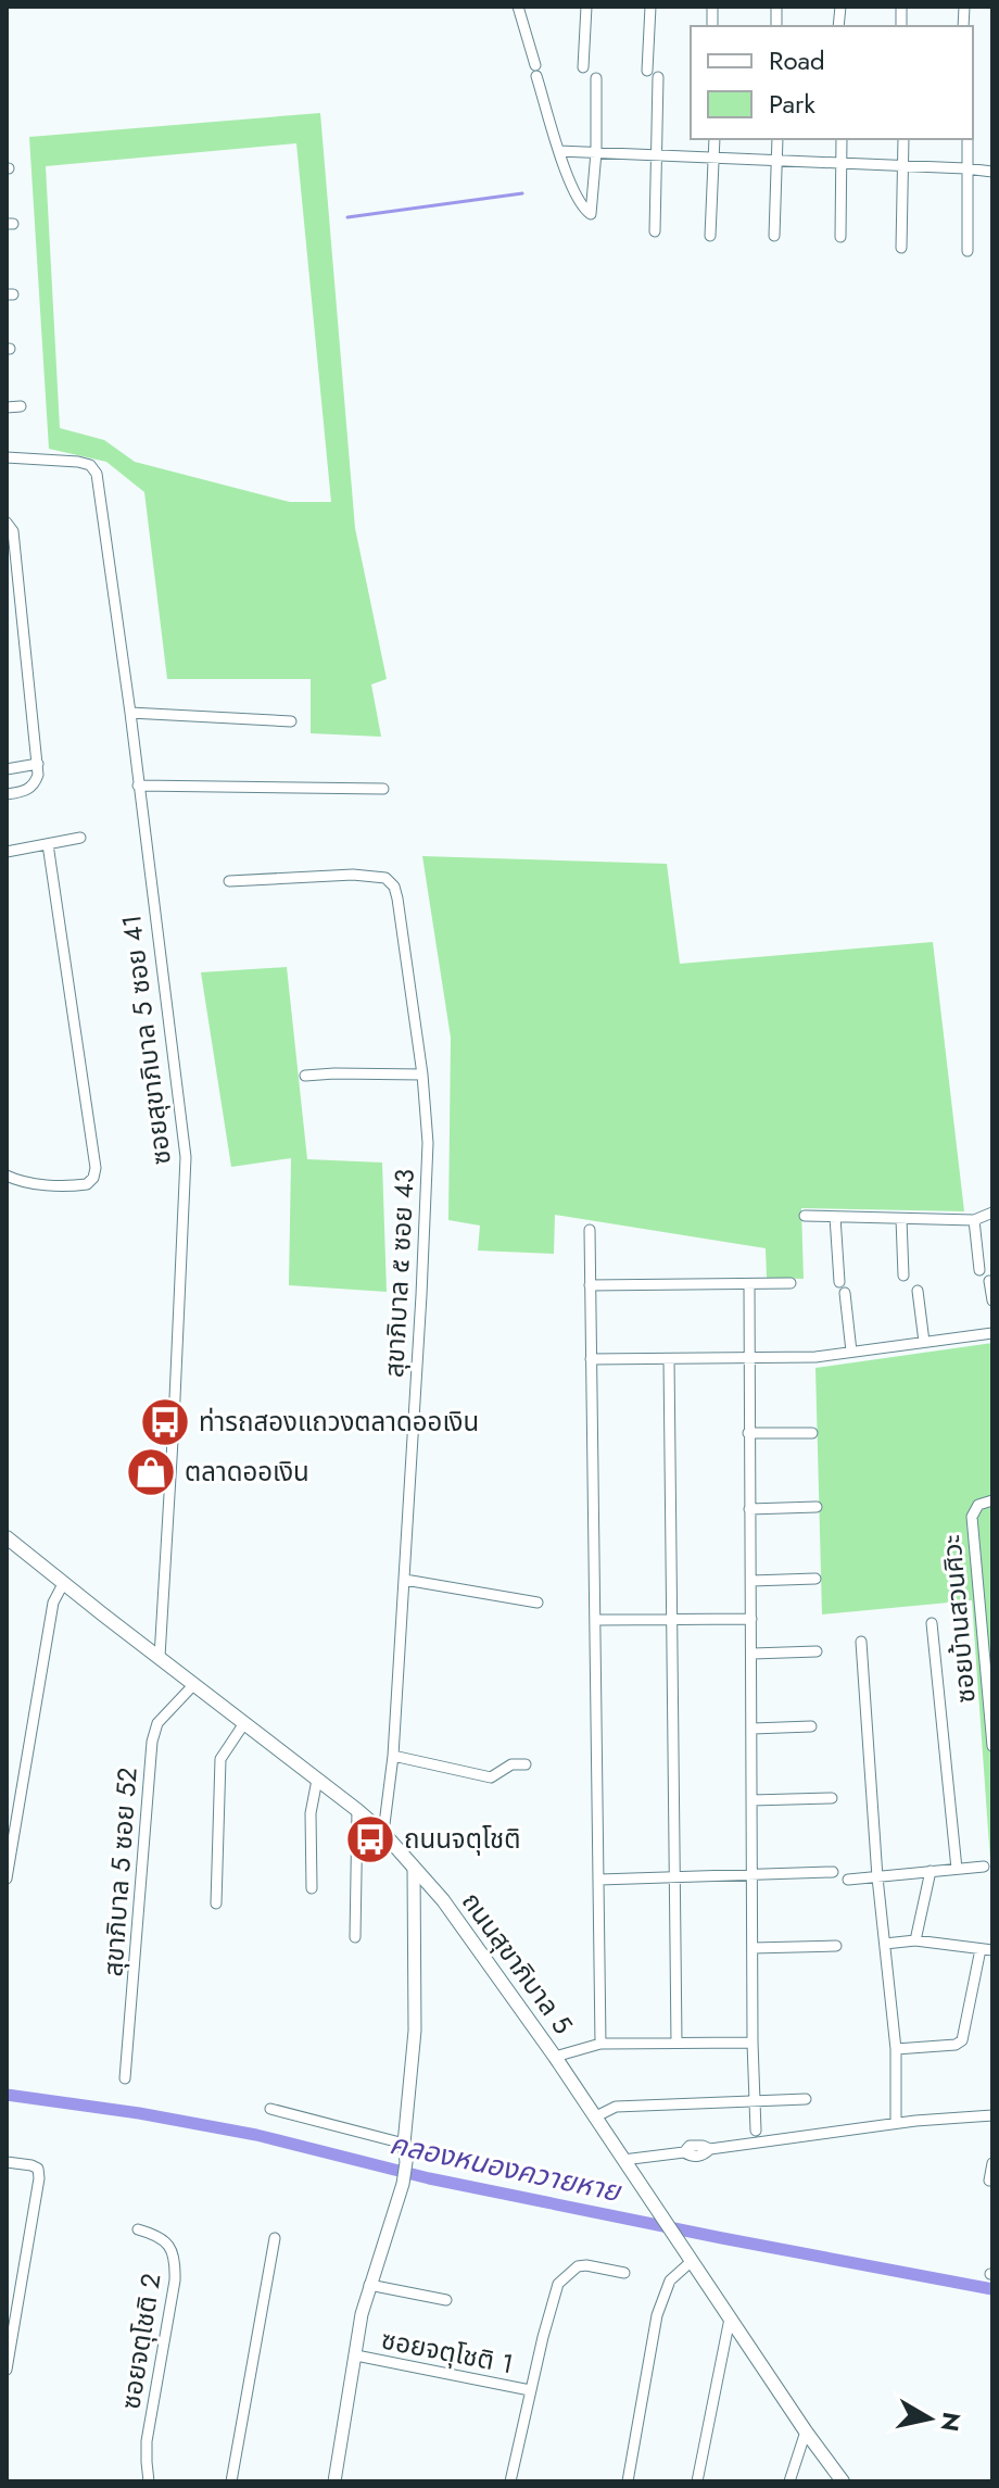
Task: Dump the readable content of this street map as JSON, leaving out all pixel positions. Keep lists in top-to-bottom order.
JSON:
{
  "streets": {
    "main road": ["ถนนสุขาภิบาล 5"],
    "street": [
      "ซอยสุขาภิบาล 5 ซอย 41",
      "สุขาภิบาล ๕ ซอย 43",
      "ซอยบ้านสวนศิวะ",
      "สุขาภิบาล 5 ซอย 52",
      "ซอยจตุโชติ 2",
      "ซอยจตุโชติ 1"
    ]
  },
  "crossings": [
    ["ซอยสุขาภิบาล 5 ซอย 41", "ถนนสุขาภิบาล 5"],
    ["สุขาภิบาล ๕ ซอย 43", "ถนนสุขาภิบาล 5"],
    ["สุขาภิบาล 5 ซอย 52", "ถนนสุขาภิบาล 5"]
  ],
  "water": ["คลองหนองควายหาย"],
  "places": {
    "bus stop": ["ท่ารถสองแถวงตลาดออเงิน", "ถนนจตุโชติ"],
    "shop": ["ตลาดออเงิน"]
  },
  "legend": ["Road", "Park"],
  "north": "right"
}
